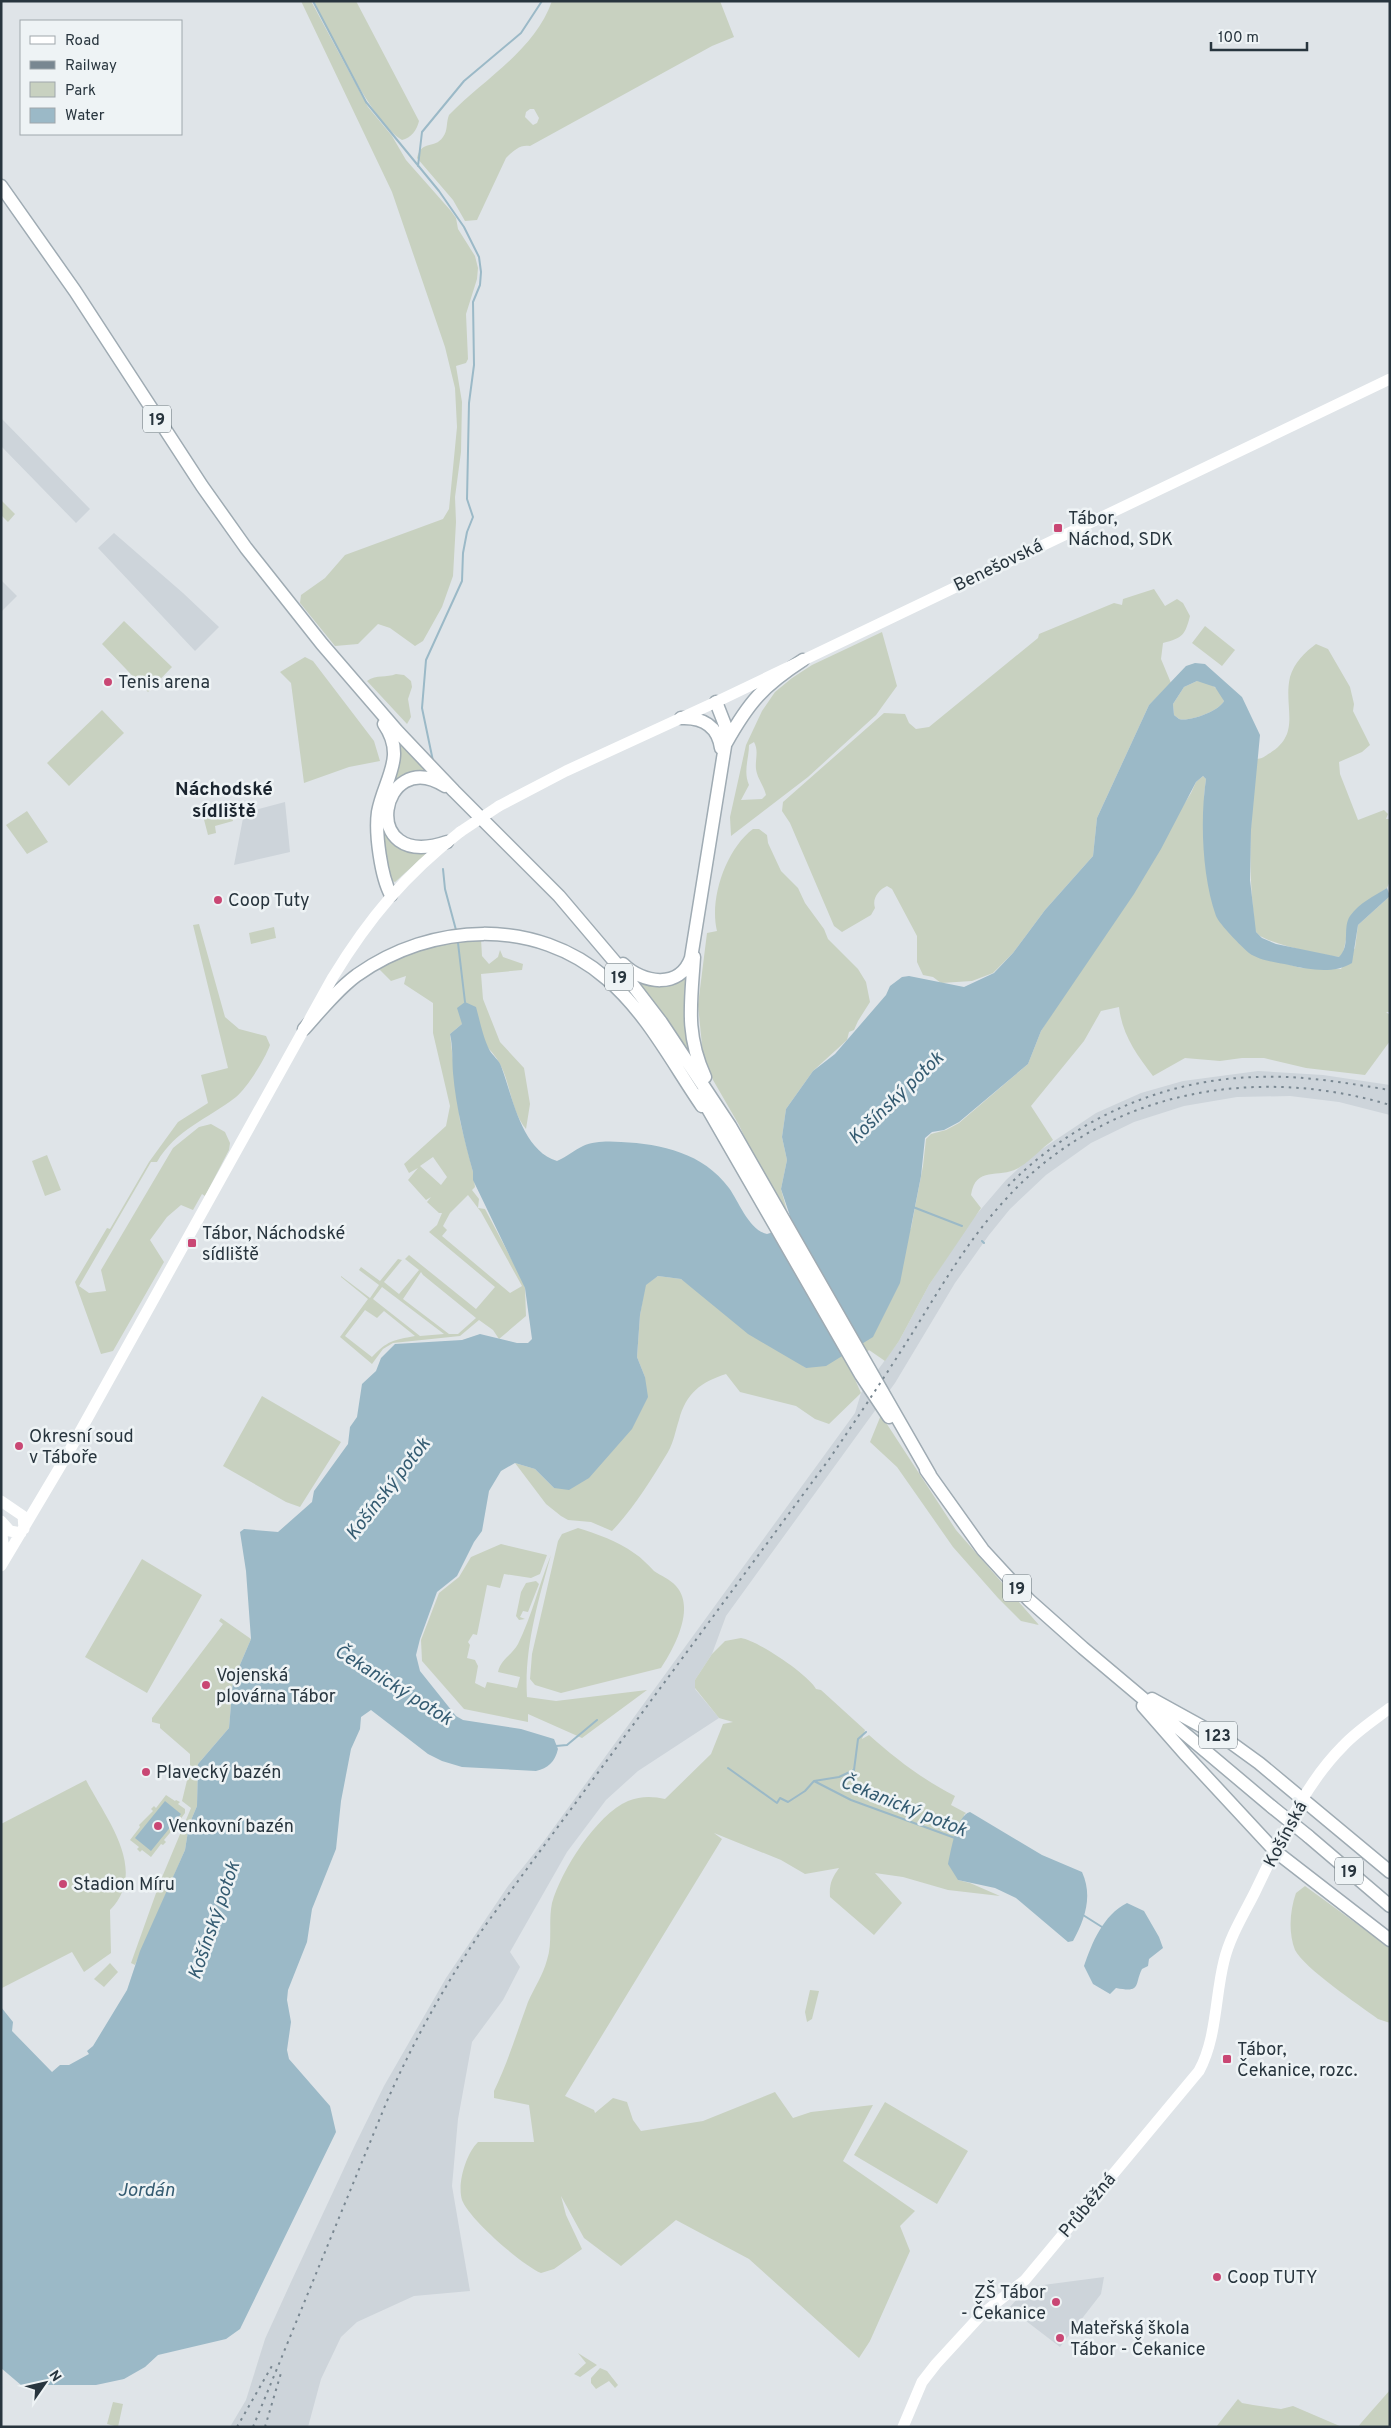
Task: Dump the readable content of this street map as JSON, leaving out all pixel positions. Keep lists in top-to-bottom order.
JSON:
{
  "streets": {
    "main road": [
      "19",
      "Benešovská",
      "123",
      "Košínská",
      "Průběžná"
    ]
  },
  "crossings": [
    ["19", "123"],
    ["123", "Košínská"],
    ["Košínská", "Průběžná"]
  ],
  "districts": ["Náchodské sídliště"],
  "water": ["Košínský potok", "Čekanický potok", "Jordán"],
  "places": {
    "transit": ["Tábor, Náchod, SDK", "Tábor, Náchodské sídliště", "Tábor, Čekanice, rozc."],
    "other": [
      "Tenis arena",
      "Coop Tuty",
      "Okresní soud v Táboře",
      "Vojenská plovárna Tábor",
      "Plavecký bazén",
      "Venkovní bazén",
      "Stadion Míru",
      "Coop TUTY",
      "ZŠ Tábor - Čekanice",
      "Mateřská škola Tábor - Čekanice"
    ]
  },
  "legend": [
    "Road",
    "Railway",
    "Park",
    "Water"
  ],
  "scale_bar": "100 m",
  "north": "top right"
}
